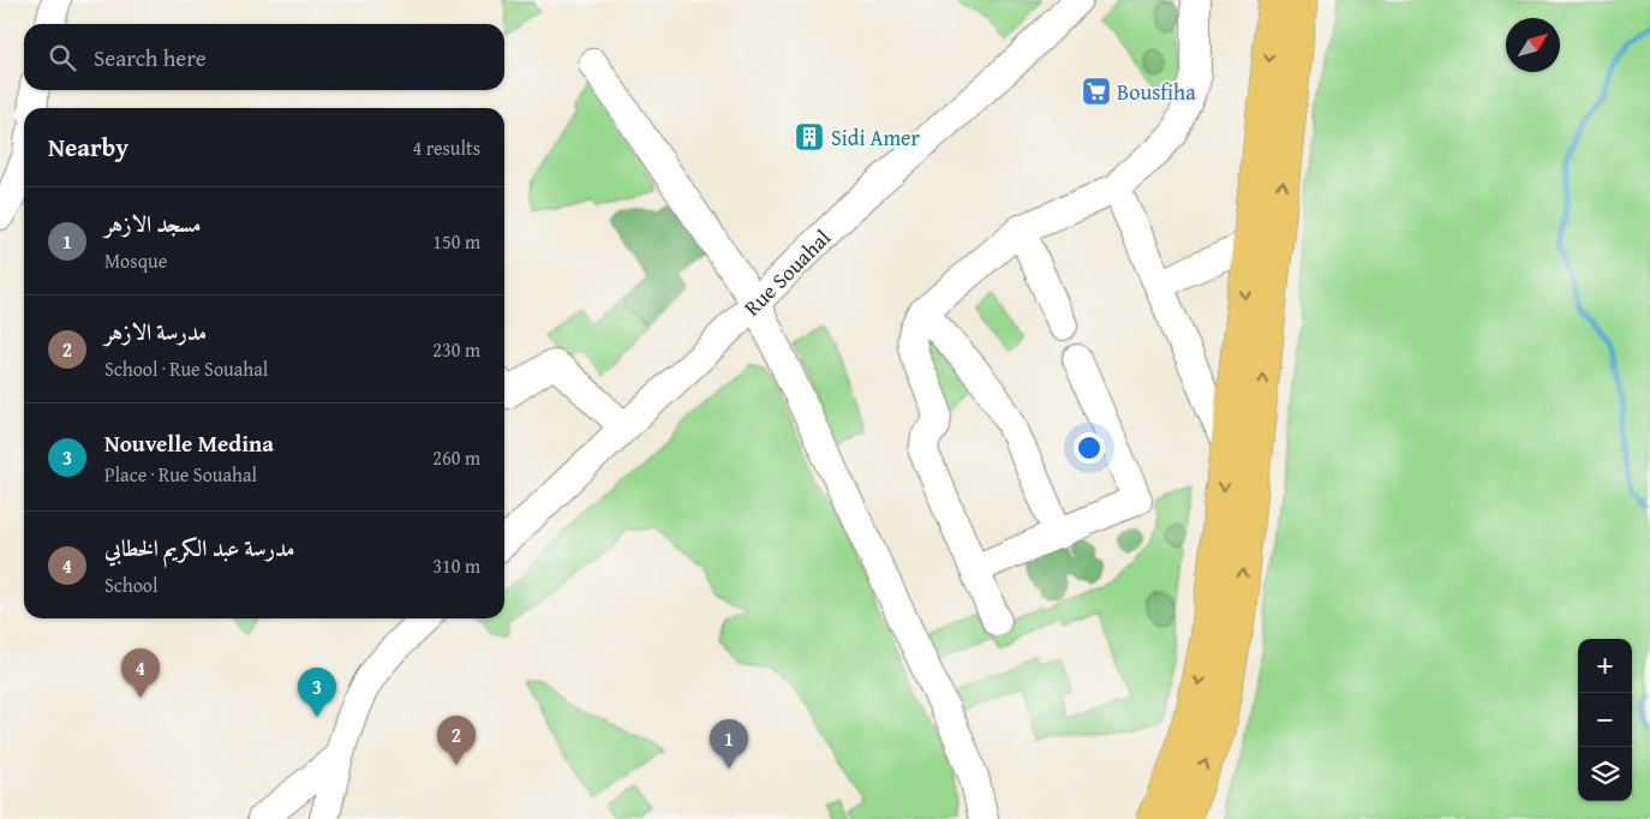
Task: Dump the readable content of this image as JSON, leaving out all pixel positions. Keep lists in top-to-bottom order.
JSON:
{
  "streets": {
    "street": ["Rue Souahal"]
  },
  "places": {
    "supermarket": ["Bousfiha"],
    "building": ["Sidi Amer"]
  },
  "north": "top right",
  "page": {
    "search": "Search here",
    "heading": ["Nearby", "4 results"],
    "list": [
      {
        "mark": "1",
        "name": "مسجد الازهر",
        "note": "Mosque",
        "value": "150 m"
      },
      {
        "mark": "2",
        "name": "مدرسة الازهر",
        "note": "School · Rue Souahal",
        "value": "230 m"
      },
      {
        "mark": "3",
        "name": "Nouvelle Medina",
        "note": "Place · Rue Souahal",
        "value": "260 m"
      },
      {
        "mark": "4",
        "name": "مدرسة عبد الكريم الخطابي",
        "note": "School",
        "value": "310 m"
      }
    ],
    "map_buttons": ["+", "−"],
    "pins": [
      "4",
      "3",
      "2",
      "1"
    ]
  }
}
